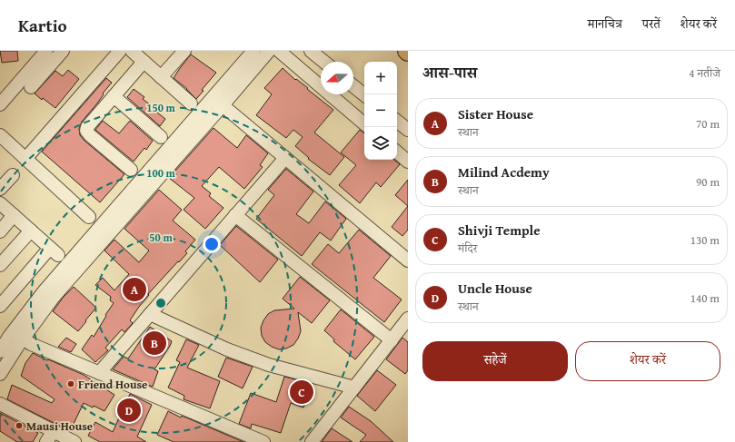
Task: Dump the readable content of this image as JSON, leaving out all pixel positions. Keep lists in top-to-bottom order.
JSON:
{
  "places": ["Friend House", "Mausi House"],
  "north": "left",
  "page": {
    "header": "Kartio",
    "nav": ["मानचित्र", "परतें", "शेयर करें"],
    "heading": ["आस-पास", "4 नतीजे"],
    "map_buttons": ["+", "−"],
    "list": [
      {
        "mark": "A",
        "name": "Sister House",
        "note": "स्थान",
        "value": "70 m"
      },
      {
        "mark": "B",
        "name": "Milind Acdemy",
        "note": "स्थान",
        "value": "90 m"
      },
      {
        "mark": "C",
        "name": "Shivji Temple",
        "note": "मंदिर",
        "value": "130 m"
      },
      {
        "mark": "D",
        "name": "Uncle House",
        "note": "स्थान",
        "value": "140 m"
      }
    ],
    "pins": [
      "A",
      "B",
      "C",
      "D"
    ],
    "buttons": ["सहेजें", "शेयर करें"]
  },
  "rings": ["150 m", "100 m", "50 m"]
}
